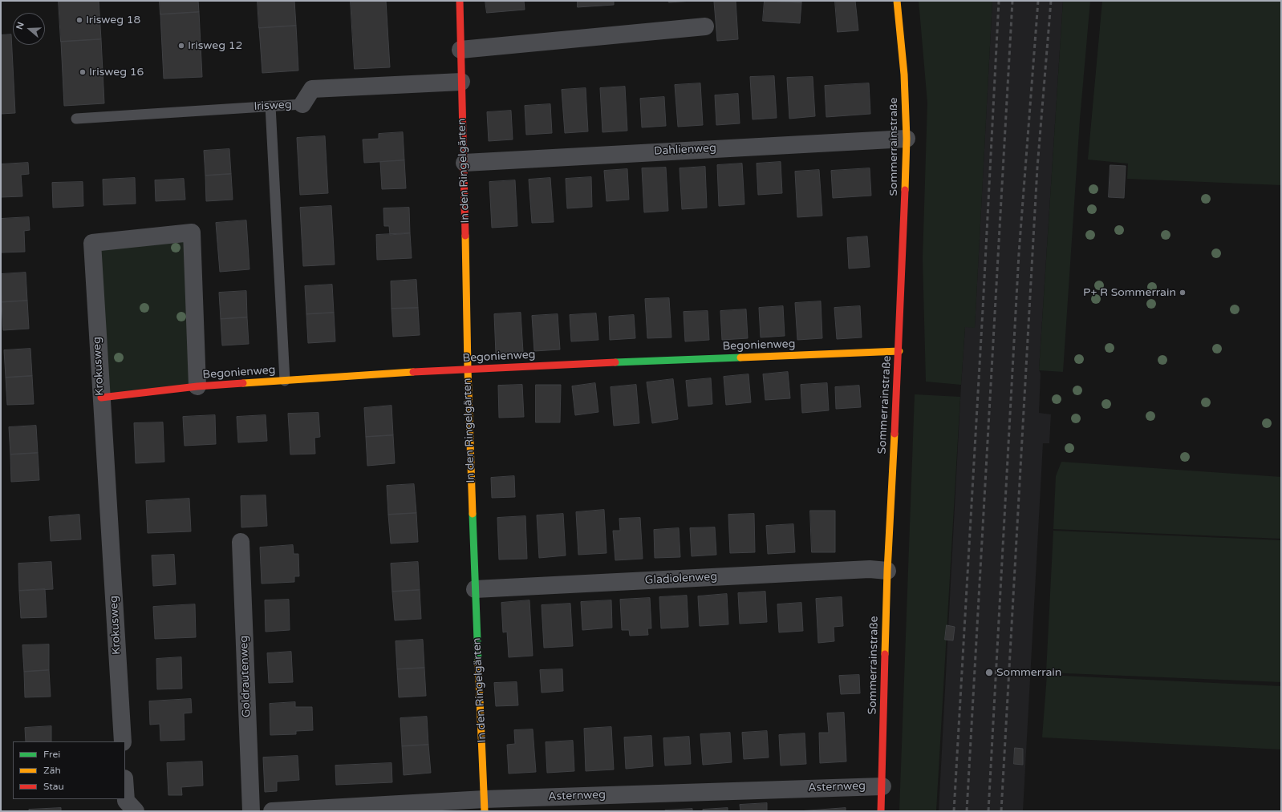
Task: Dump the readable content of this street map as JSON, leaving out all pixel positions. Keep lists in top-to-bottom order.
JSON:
{
  "streets": {
    "street": [
      "Irisweg",
      "Sommerrainstraße",
      "Dahlienweg",
      "In den Ringelgärten",
      "Begonienweg",
      "Krokusweg",
      "Gladiolenweg",
      "Goldrautenweg",
      "Asternweg"
    ]
  },
  "crossings": [
    ["Irisweg", "In den Ringelgärten"],
    ["Sommerrainstraße", "Dahlienweg"],
    ["Sommerrainstraße", "Begonienweg"],
    ["Sommerrainstraße", "Gladiolenweg"],
    ["Sommerrainstraße", "Asternweg"],
    ["Dahlienweg", "In den Ringelgärten"],
    ["In den Ringelgärten", "Begonienweg"],
    ["In den Ringelgärten", "Gladiolenweg"],
    ["In den Ringelgärten", "Asternweg"],
    ["Begonienweg", "Krokusweg"]
  ],
  "places": [
    "Irisweg 18",
    "Irisweg 12",
    "Irisweg 16",
    "P+ R Sommerrain",
    "Sommerrain"
  ],
  "legend": ["Frei", "Zäh", "Stau"],
  "north": "left"
}
